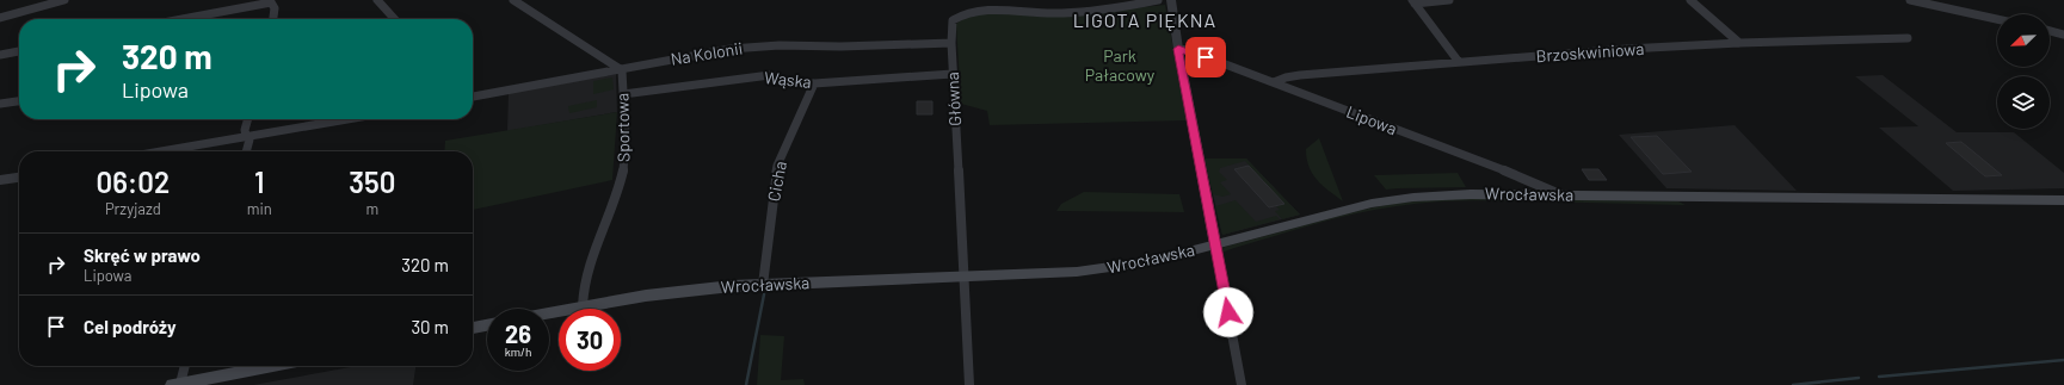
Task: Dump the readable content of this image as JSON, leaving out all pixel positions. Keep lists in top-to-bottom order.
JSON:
{
  "streets": {
    "main road": ["Wrocławska"],
    "street": [
      "Brzoskwiniowa",
      "Na Kolonii",
      "Wąska",
      "Główna",
      "Lipowa",
      "Sportowa",
      "Cicha"
    ]
  },
  "crossings": [
    ["Brzoskwiniowa", "Lipowa"],
    ["Na Kolonii", "Główna"],
    ["Na Kolonii", "Sportowa"],
    ["Wąska", "Główna"],
    ["Wąska", "Sportowa"],
    ["Wąska", "Cicha"],
    ["Główna", "Wrocławska"],
    ["Lipowa", "Wrocławska"],
    ["Sportowa", "Wrocławska"],
    ["Cicha", "Wrocławska"]
  ],
  "districts": ["LIGOTA PIĘKNA"],
  "parks": ["Park Pałacowy"],
  "north": "bottom left",
  "page": {
    "turn": ["320 m", "Lipowa"],
    "eta": [
      "06:02",
      "Przyjazd",
      "1",
      "min",
      "350",
      "m"
    ],
    "list": [
      {
        "name": "Skręć w prawo",
        "note": "Lipowa",
        "value": "320 m"
      },
      {
        "name": "Cel podróży",
        "value": "30 m"
      }
    ],
    "speed": "26 km/h",
    "limit": "30"
  }
}
